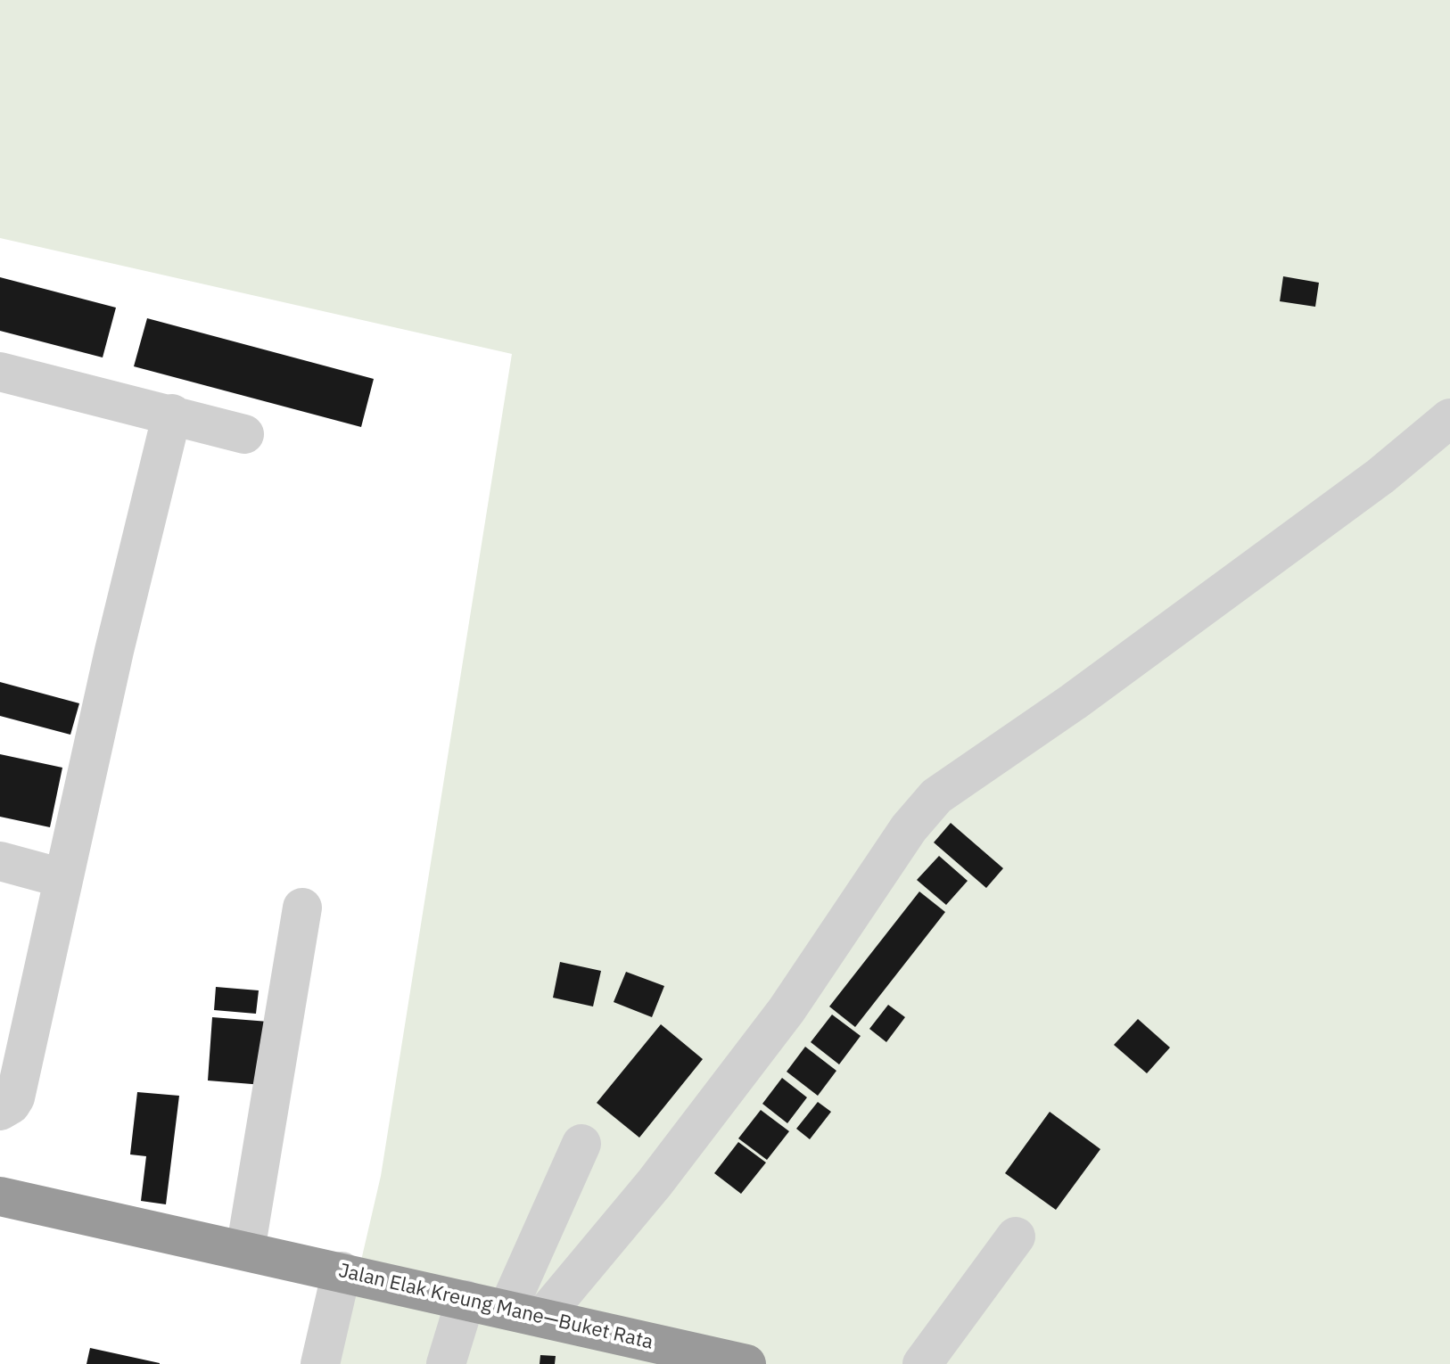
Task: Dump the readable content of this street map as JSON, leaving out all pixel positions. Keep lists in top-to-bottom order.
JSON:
{
  "streets": {
    "highway": ["Jalan Elak Kreung Mane—Buket Rata"]
  }
}
